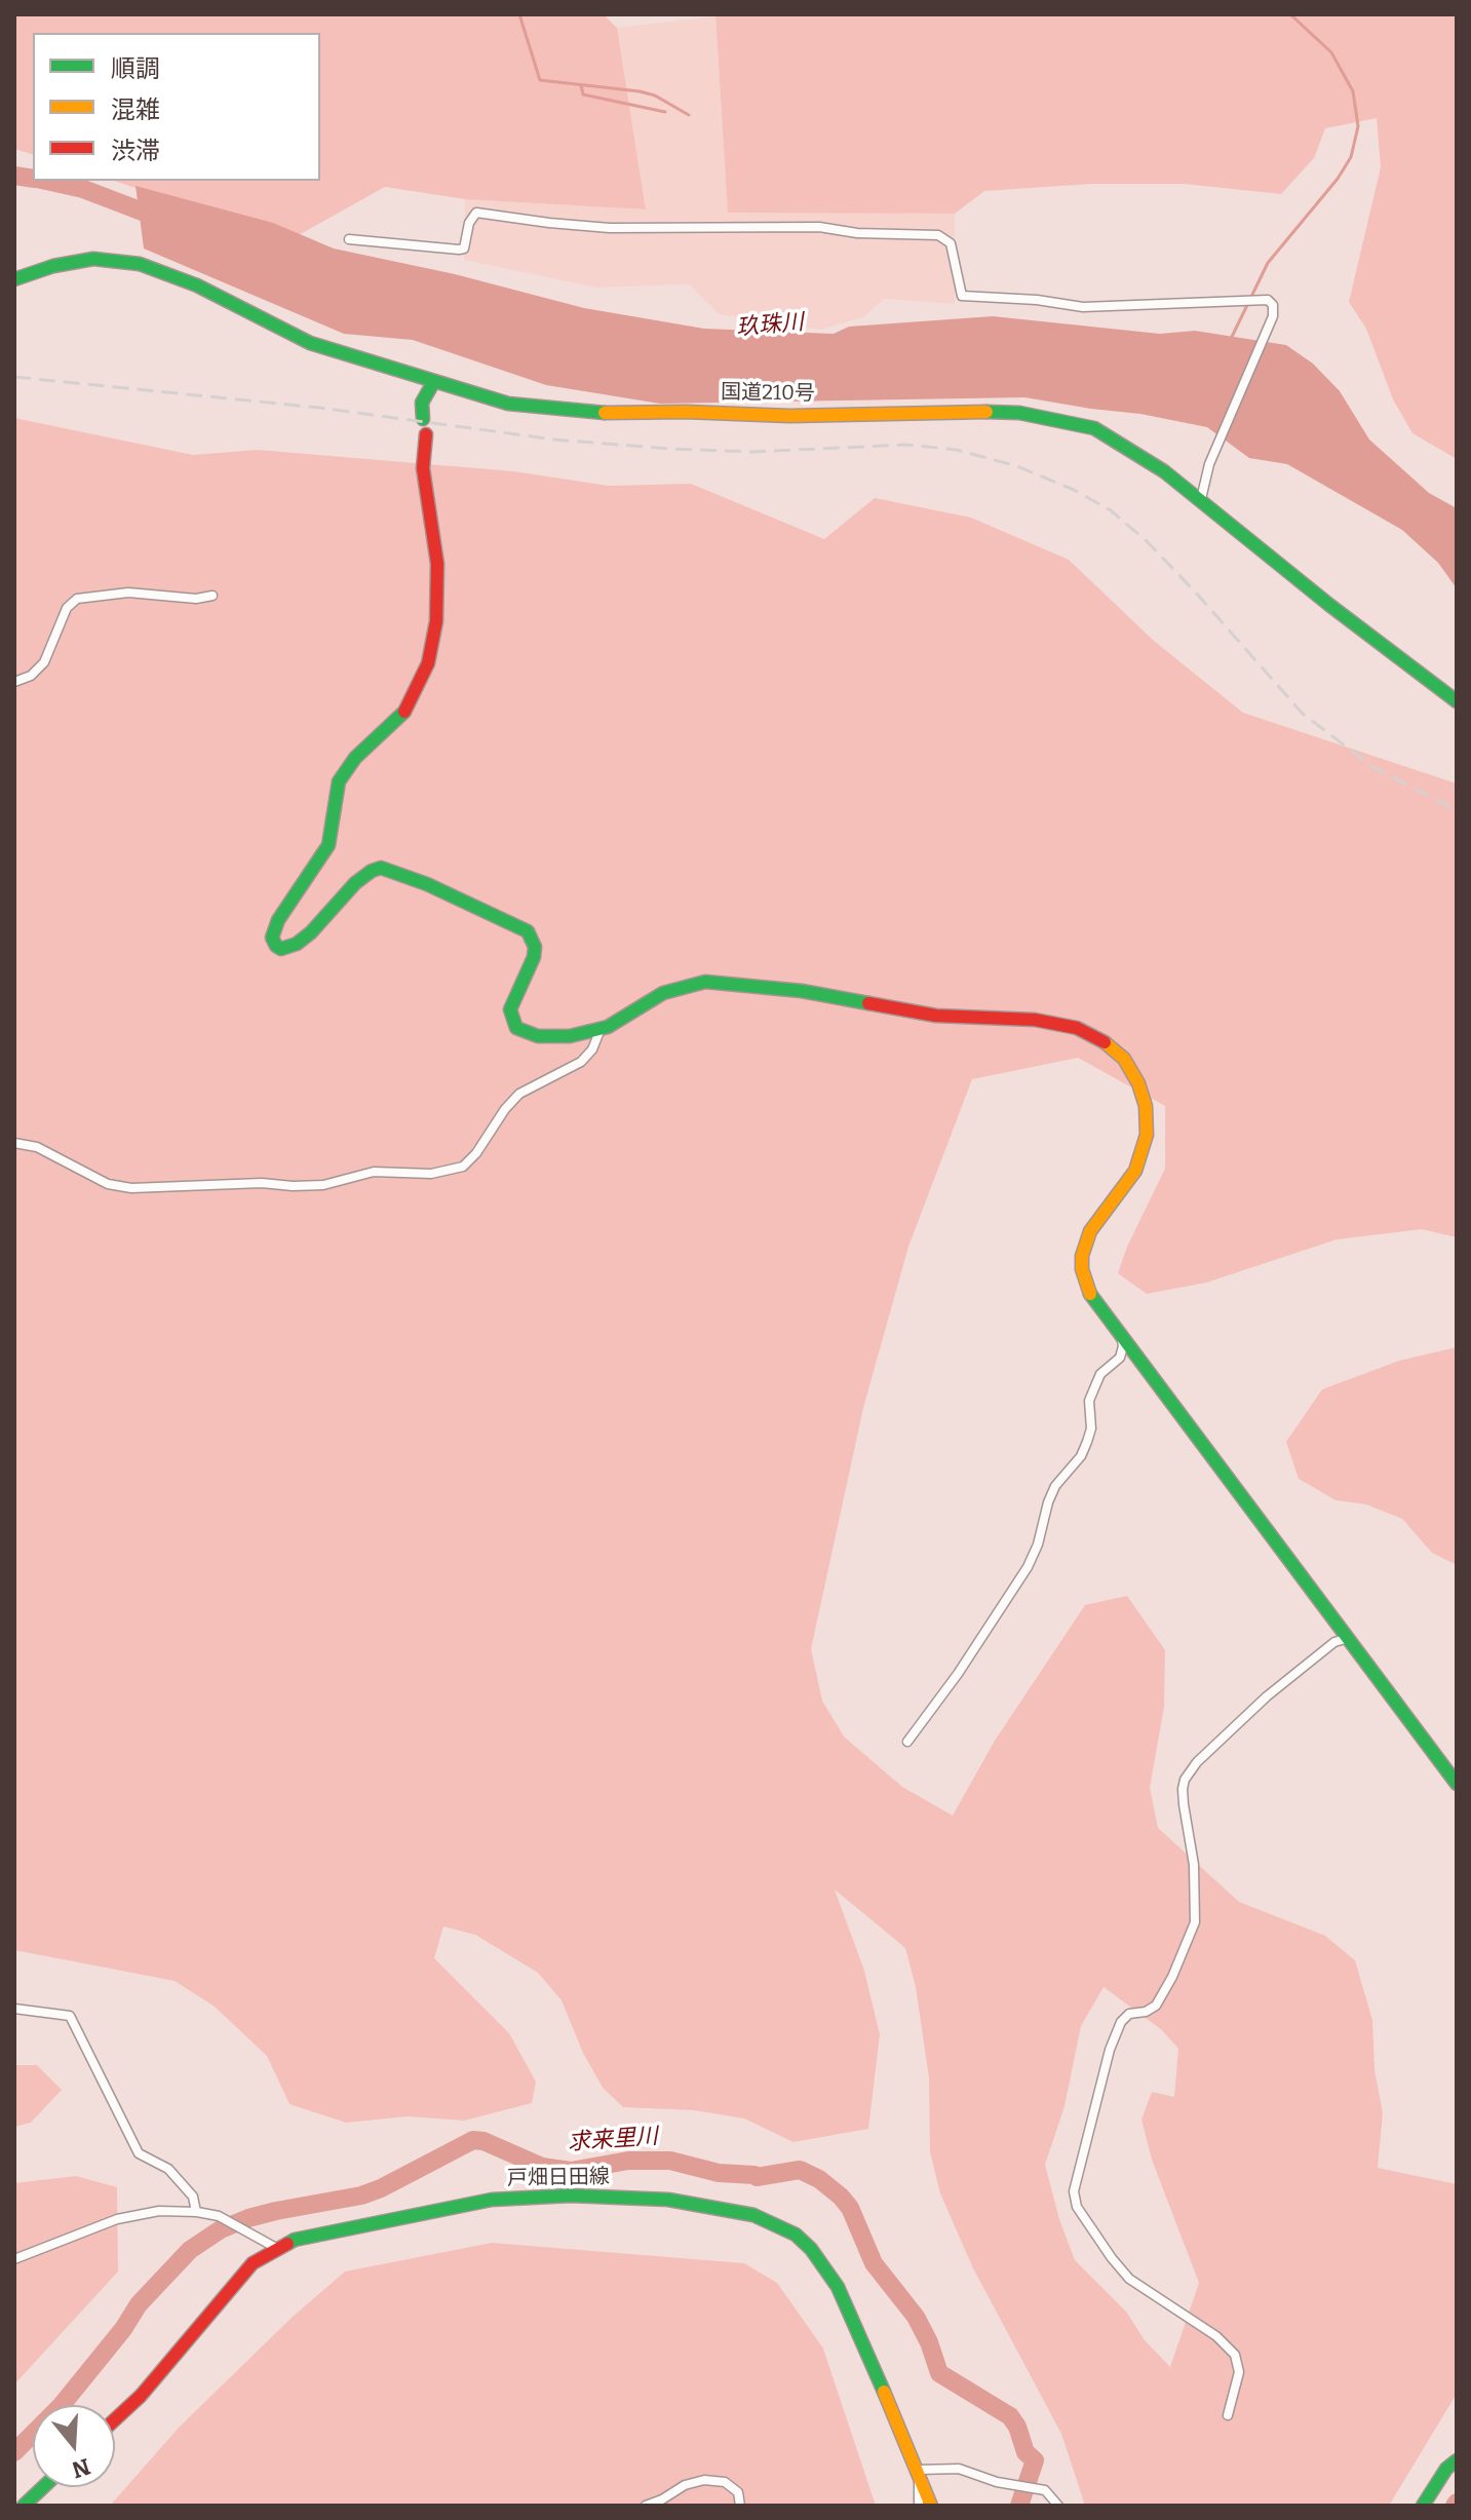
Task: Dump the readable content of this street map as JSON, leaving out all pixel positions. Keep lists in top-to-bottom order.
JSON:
{
  "streets": {
    "main road": ["国道210号", "戸畑日田線"]
  },
  "water": ["玖珠川", "求来里川"],
  "legend": ["順調", "混雑", "渋滞"],
  "north": "bottom"
}
